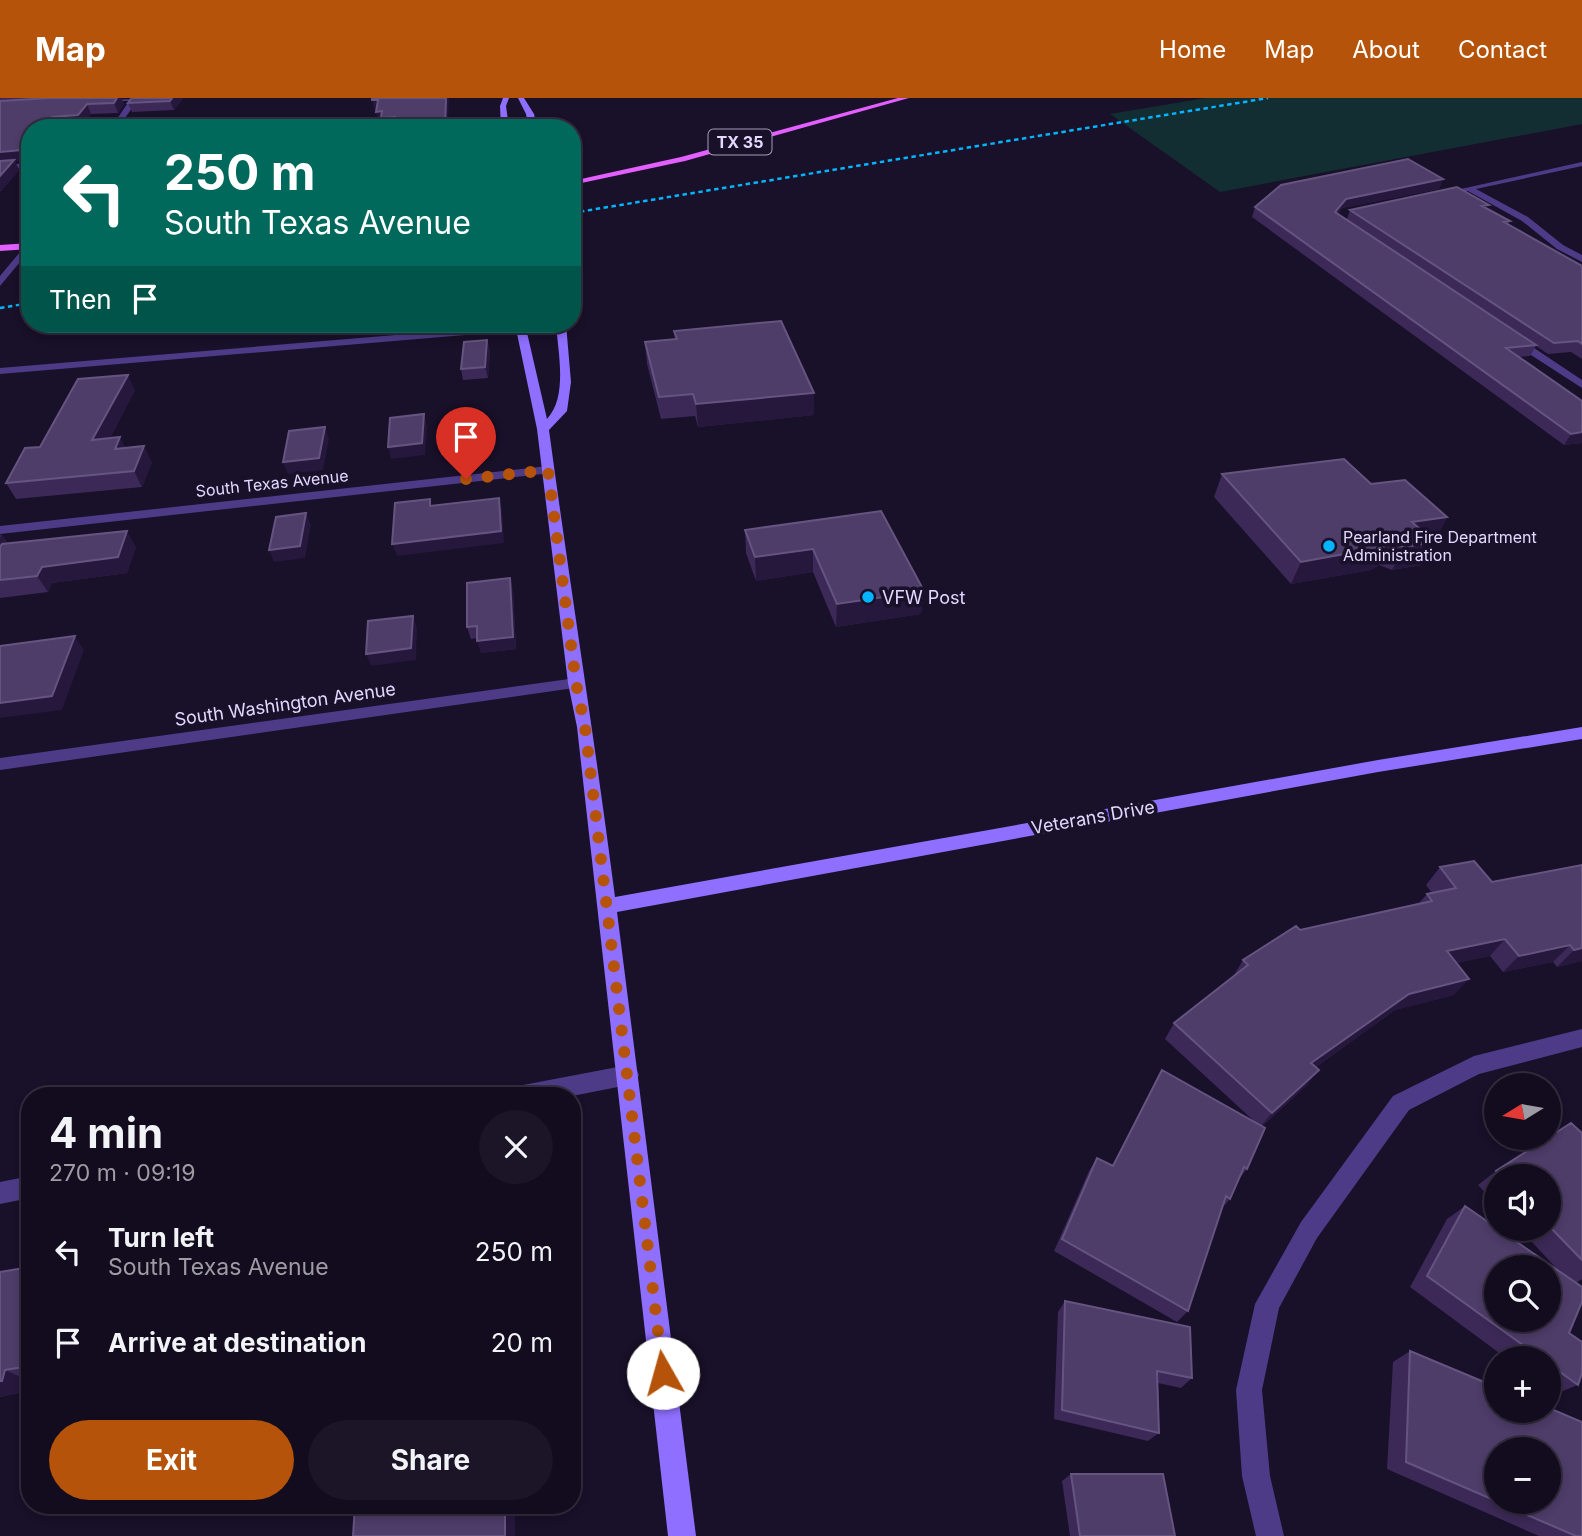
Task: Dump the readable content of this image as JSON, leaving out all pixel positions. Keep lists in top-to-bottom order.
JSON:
{
  "streets": {
    "main road": ["TX 35"],
    "street": ["South Texas Avenue", "South Washington Avenue", "Veterans Drive"]
  },
  "places": ["Pearland Fire Department Administration", "VFW Post"],
  "north": "left",
  "page": {
    "header": "Map",
    "nav": [
      "Home",
      "Map",
      "About",
      "Contact"
    ],
    "turn": ["250 m", "South Texas Avenue"],
    "then": "Then",
    "map_buttons": ["+", "−"],
    "heading": ["4 min", "270 m · 09:19"],
    "list": [
      {
        "name": "Turn left",
        "note": "South Texas Avenue",
        "value": "250 m"
      },
      {
        "name": "Arrive at destination",
        "value": "20 m"
      }
    ],
    "buttons": ["Exit", "Share"]
  }
}
